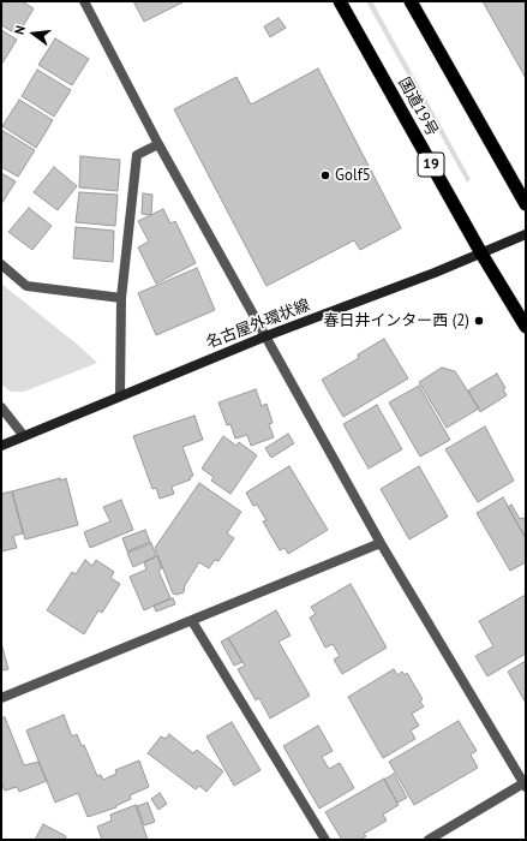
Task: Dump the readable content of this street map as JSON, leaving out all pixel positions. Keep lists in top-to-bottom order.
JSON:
{
  "streets": {
    "highway": ["国道19号", "19"],
    "main road": ["名古屋外環状線"]
  },
  "crossings": [
    ["国道19号", "名古屋外環状線"]
  ],
  "places": ["Golf5", "春日井インター西 (2)"],
  "north": "left"
}
